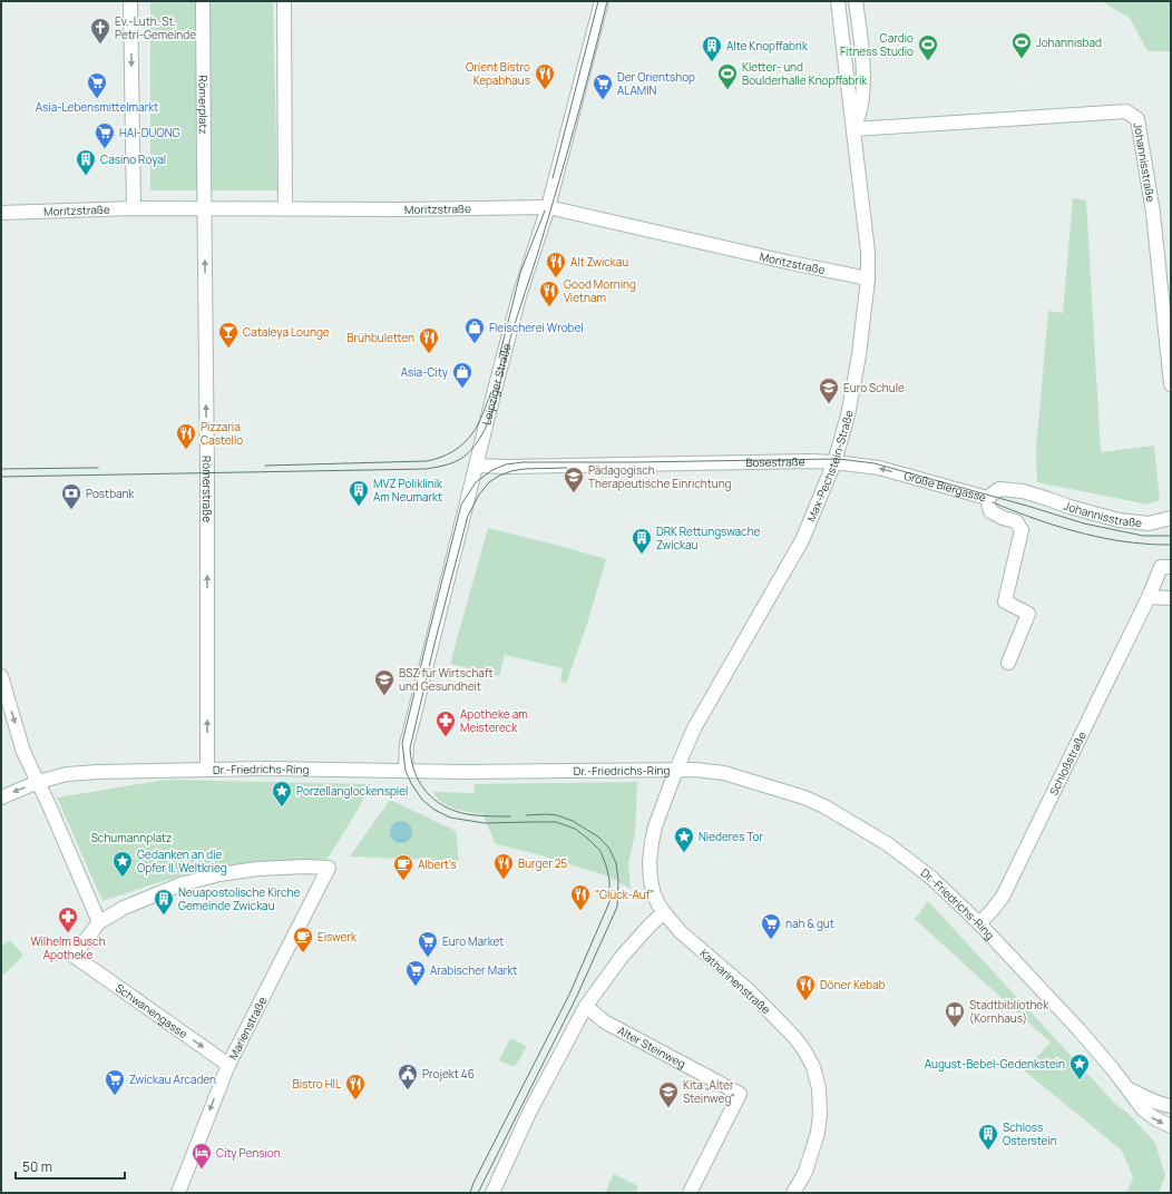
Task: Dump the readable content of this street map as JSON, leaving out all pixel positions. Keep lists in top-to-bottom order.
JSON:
{
  "streets": {
    "street": [
      "Römerplatz",
      "Johannisstraße",
      "Moritzstraße",
      "Leipziger Straße",
      "Bosestraße",
      "Max-Pechstein-Straße",
      "Große Biergasse",
      "Römerstraße",
      "Schloßstraße",
      "Dr.-Friedrichs-Ring",
      "Katharinenstraße",
      "Schwanengasse",
      "Marienstraße",
      "Alter Steinweg"
    ]
  },
  "crossings": [
    ["Römerplatz", "Moritzstraße"],
    ["Römerplatz", "Römerstraße"],
    ["Johannisstraße", "Max-Pechstein-Straße"],
    ["Johannisstraße", "Große Biergasse"],
    ["Moritzstraße", "Leipziger Straße"],
    ["Moritzstraße", "Max-Pechstein-Straße"],
    ["Moritzstraße", "Römerstraße"],
    ["Leipziger Straße", "Bosestraße"],
    ["Leipziger Straße", "Dr.-Friedrichs-Ring"],
    ["Bosestraße", "Max-Pechstein-Straße"],
    ["Bosestraße", "Große Biergasse"],
    ["Max-Pechstein-Straße", "Große Biergasse"],
    ["Max-Pechstein-Straße", "Dr.-Friedrichs-Ring"],
    ["Max-Pechstein-Straße", "Katharinenstraße"],
    ["Römerstraße", "Dr.-Friedrichs-Ring"],
    ["Schloßstraße", "Dr.-Friedrichs-Ring"],
    ["Dr.-Friedrichs-Ring", "Katharinenstraße"],
    ["Schwanengasse", "Marienstraße"]
  ],
  "one_way": ["Große Biergasse", "Römerstraße", "Schwanengasse"],
  "parks": ["Schumannplatz"],
  "places": {
    "church": ["Ev.-Luth. St. Petri-Gemeinde"],
    "sports": ["Johannisbad", "Cardio Fitness Studio", "Kletter- und Boulderhalle Knopffabrik"],
    "building": [
      "Alte Knopffabrik",
      "Casino Royal",
      "MVZ Poliklinik Am Neumarkt",
      "DRK Rettungswache Zwickau",
      "Neuapostolische Kirche Gemeinde Zwickau",
      "Schloss Osterstein"
    ],
    "restaurant": [
      "Orient Bistro Kepabhaus",
      "Alt Zwickau",
      "Good Morning Vietnam",
      "Brühbuletten",
      "Pizzaria Castello",
      "Burger 25",
      "\"Glück-Auf\"",
      "Döner Kebab",
      "Bistro HIL"
    ],
    "supermarket": [
      "Asia-Lebensmittelmarkt",
      "Der Orientshop ALAMIN",
      "HAI-DUONG",
      "nah & gut",
      "Euro Market",
      "Arabischer Markt",
      "Zwickau Arcaden"
    ],
    "shop": ["Fleischerei Wrobel", "Asia-City"],
    "bar": ["Cataleya Lounge"],
    "school or university": [
      "Euro Schule",
      "Pädagogisch Therapeutische Einrichtung",
      "BSZ für Wirtschaft und Gesundheit",
      "Kita „Alter Steinweg“"
    ],
    "bank": ["Postbank"],
    "pharmacy": ["Apotheke am Meistereck", "Wilhelm Busch Apotheke"],
    "place": [
      "Porzellanglockenspiel",
      "Niederes Tor",
      "Gedanken an die Opfer II. Weltkrieg",
      "August-Bebel-Gedenkstein"
    ],
    "cafe": ["Albert's", "Eiswerk"],
    "library": ["Stadtbibliothek (Kornhaus)"],
    "public building": ["Projekt 46"],
    "hotel": ["City Pension"]
  },
  "scale_bar": "50 m"
}
